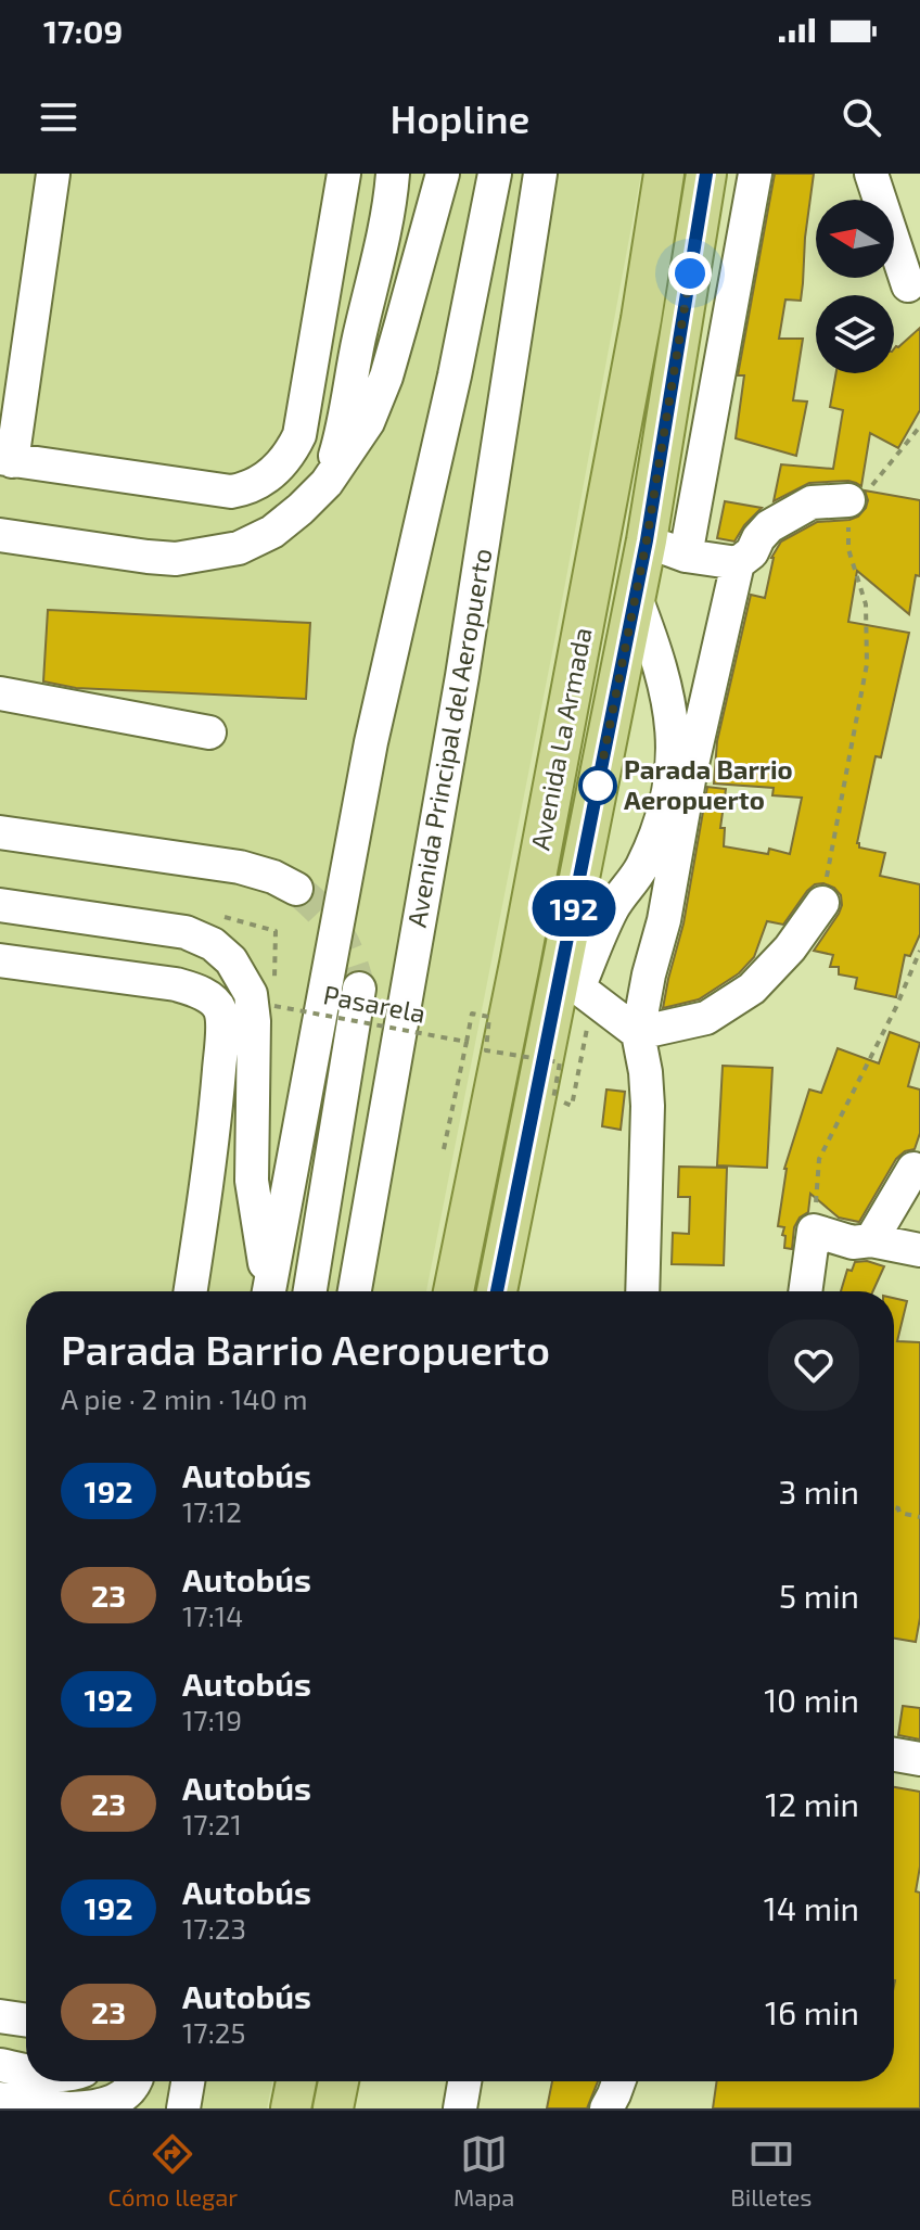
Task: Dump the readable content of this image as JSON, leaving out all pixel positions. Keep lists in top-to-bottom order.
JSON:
{
  "streets": {
    "main road": ["Avenida La Armada"],
    "street": ["Avenida Principal del Aeropuerto"],
    "path": ["Pasarela"]
  },
  "places": ["Parada Barrio Aeropuerto"],
  "lines": ["bus line 192"],
  "north": "left",
  "page": {
    "status": "17:09",
    "header": "Hopline",
    "on_map": "192",
    "heading": ["Parada Barrio Aeropuerto", "A pie · 2 min · 140 m"],
    "list": [
      {
        "mark": "192",
        "name": "Autobús",
        "note": "17:12",
        "value": "3 min"
      },
      {
        "mark": "23",
        "name": "Autobús",
        "note": "17:14",
        "value": "5 min"
      },
      {
        "mark": "192",
        "name": "Autobús",
        "note": "17:19",
        "value": "10 min"
      },
      {
        "mark": "23",
        "name": "Autobús",
        "note": "17:21",
        "value": "12 min"
      },
      {
        "mark": "192",
        "name": "Autobús",
        "note": "17:23",
        "value": "14 min"
      },
      {
        "mark": "23",
        "name": "Autobús",
        "note": "17:25",
        "value": "16 min"
      }
    ],
    "tabs": ["Cómo llegar", "Mapa", "Billetes"]
  }
}
